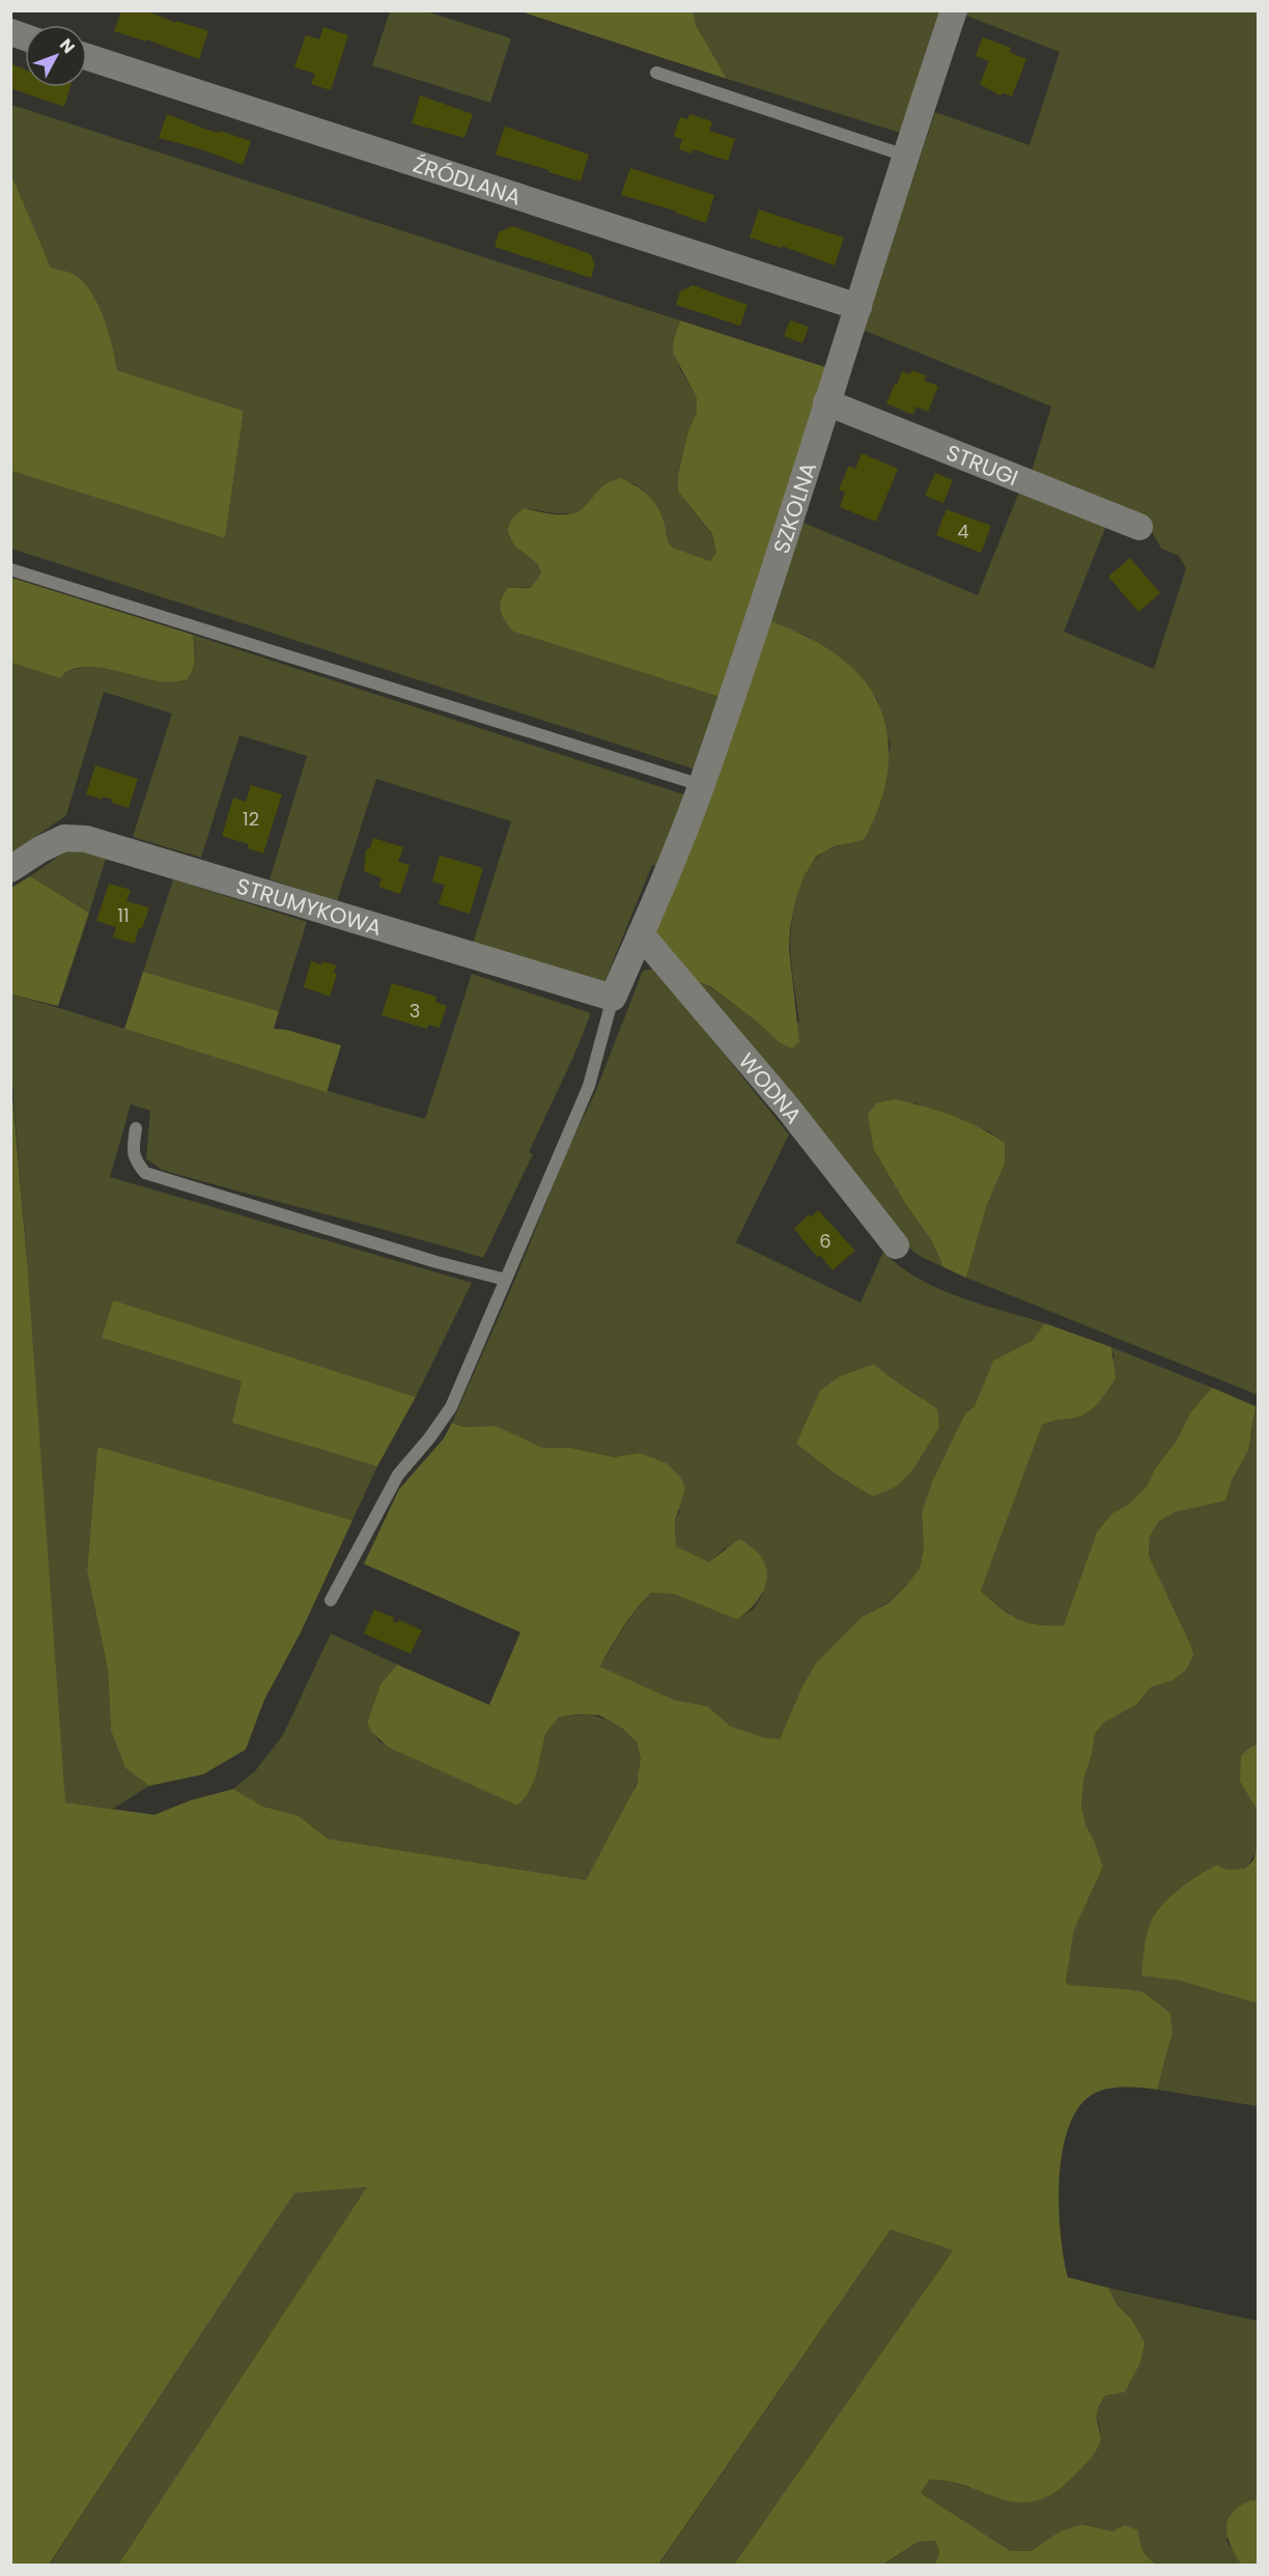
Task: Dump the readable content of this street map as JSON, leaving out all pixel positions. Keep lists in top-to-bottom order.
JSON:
{
  "streets": {
    "street": [
      "ŹRÓDLANA",
      "STRUGI",
      "SZKOLNA",
      "STRUMYKOWA",
      "WODNA"
    ]
  },
  "crossings": [
    ["ŹRÓDLANA", "SZKOLNA"],
    ["STRUGI", "SZKOLNA"],
    ["SZKOLNA", "STRUMYKOWA"],
    ["SZKOLNA", "WODNA"]
  ],
  "house_numbers": [
    "4",
    "12",
    "11",
    "3",
    "6"
  ],
  "north": "top right"
}
